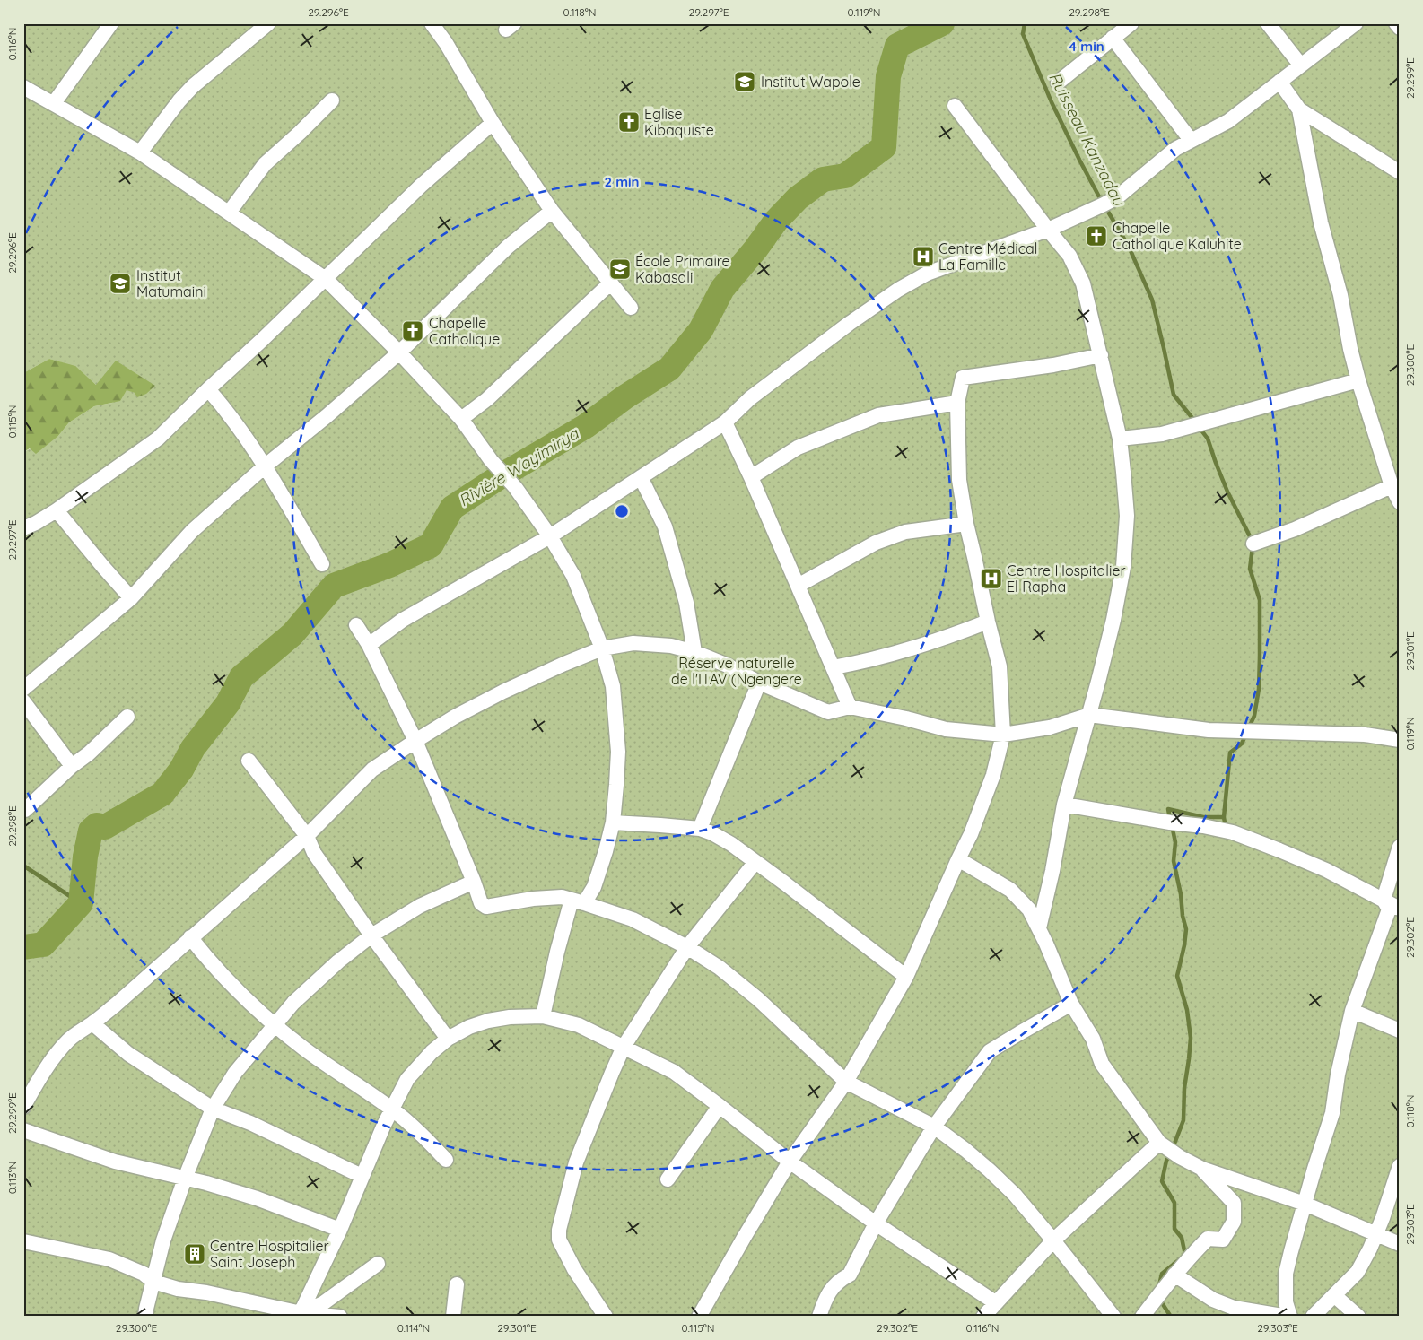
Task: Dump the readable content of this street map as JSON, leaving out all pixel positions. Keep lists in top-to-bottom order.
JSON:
{
  "water": ["Ruisseau Kanzadau", "Rivière Wayimirya"],
  "parks": ["Réserve naturelle de l'ITAV (Ngengere"],
  "places": {
    "school or university": ["Institut Wapole", "École Primaire Kabasali", "Institut Matumaini"],
    "church": ["Eglise Kibaquiste", "Chapelle Catholique Kaluhite", "Chapelle Catholique"],
    "hospital": ["Centre Médical La Famille", "Centre Hospitalier El Rapha"],
    "building": ["Centre Hospitalier Saint Joseph"]
  },
  "coordinates": [
    "29.296°E",
    "0.118°N",
    "29.297°E",
    "0.119°N",
    "29.298°E",
    "0.116°N",
    "29.299°E",
    "29.300°E",
    "0.115°N",
    "29.301°E",
    "29.302°E",
    "0.113°N",
    "29.303°E",
    "0.114°N"
  ],
  "rings": ["4 min", "2 min"]
}
